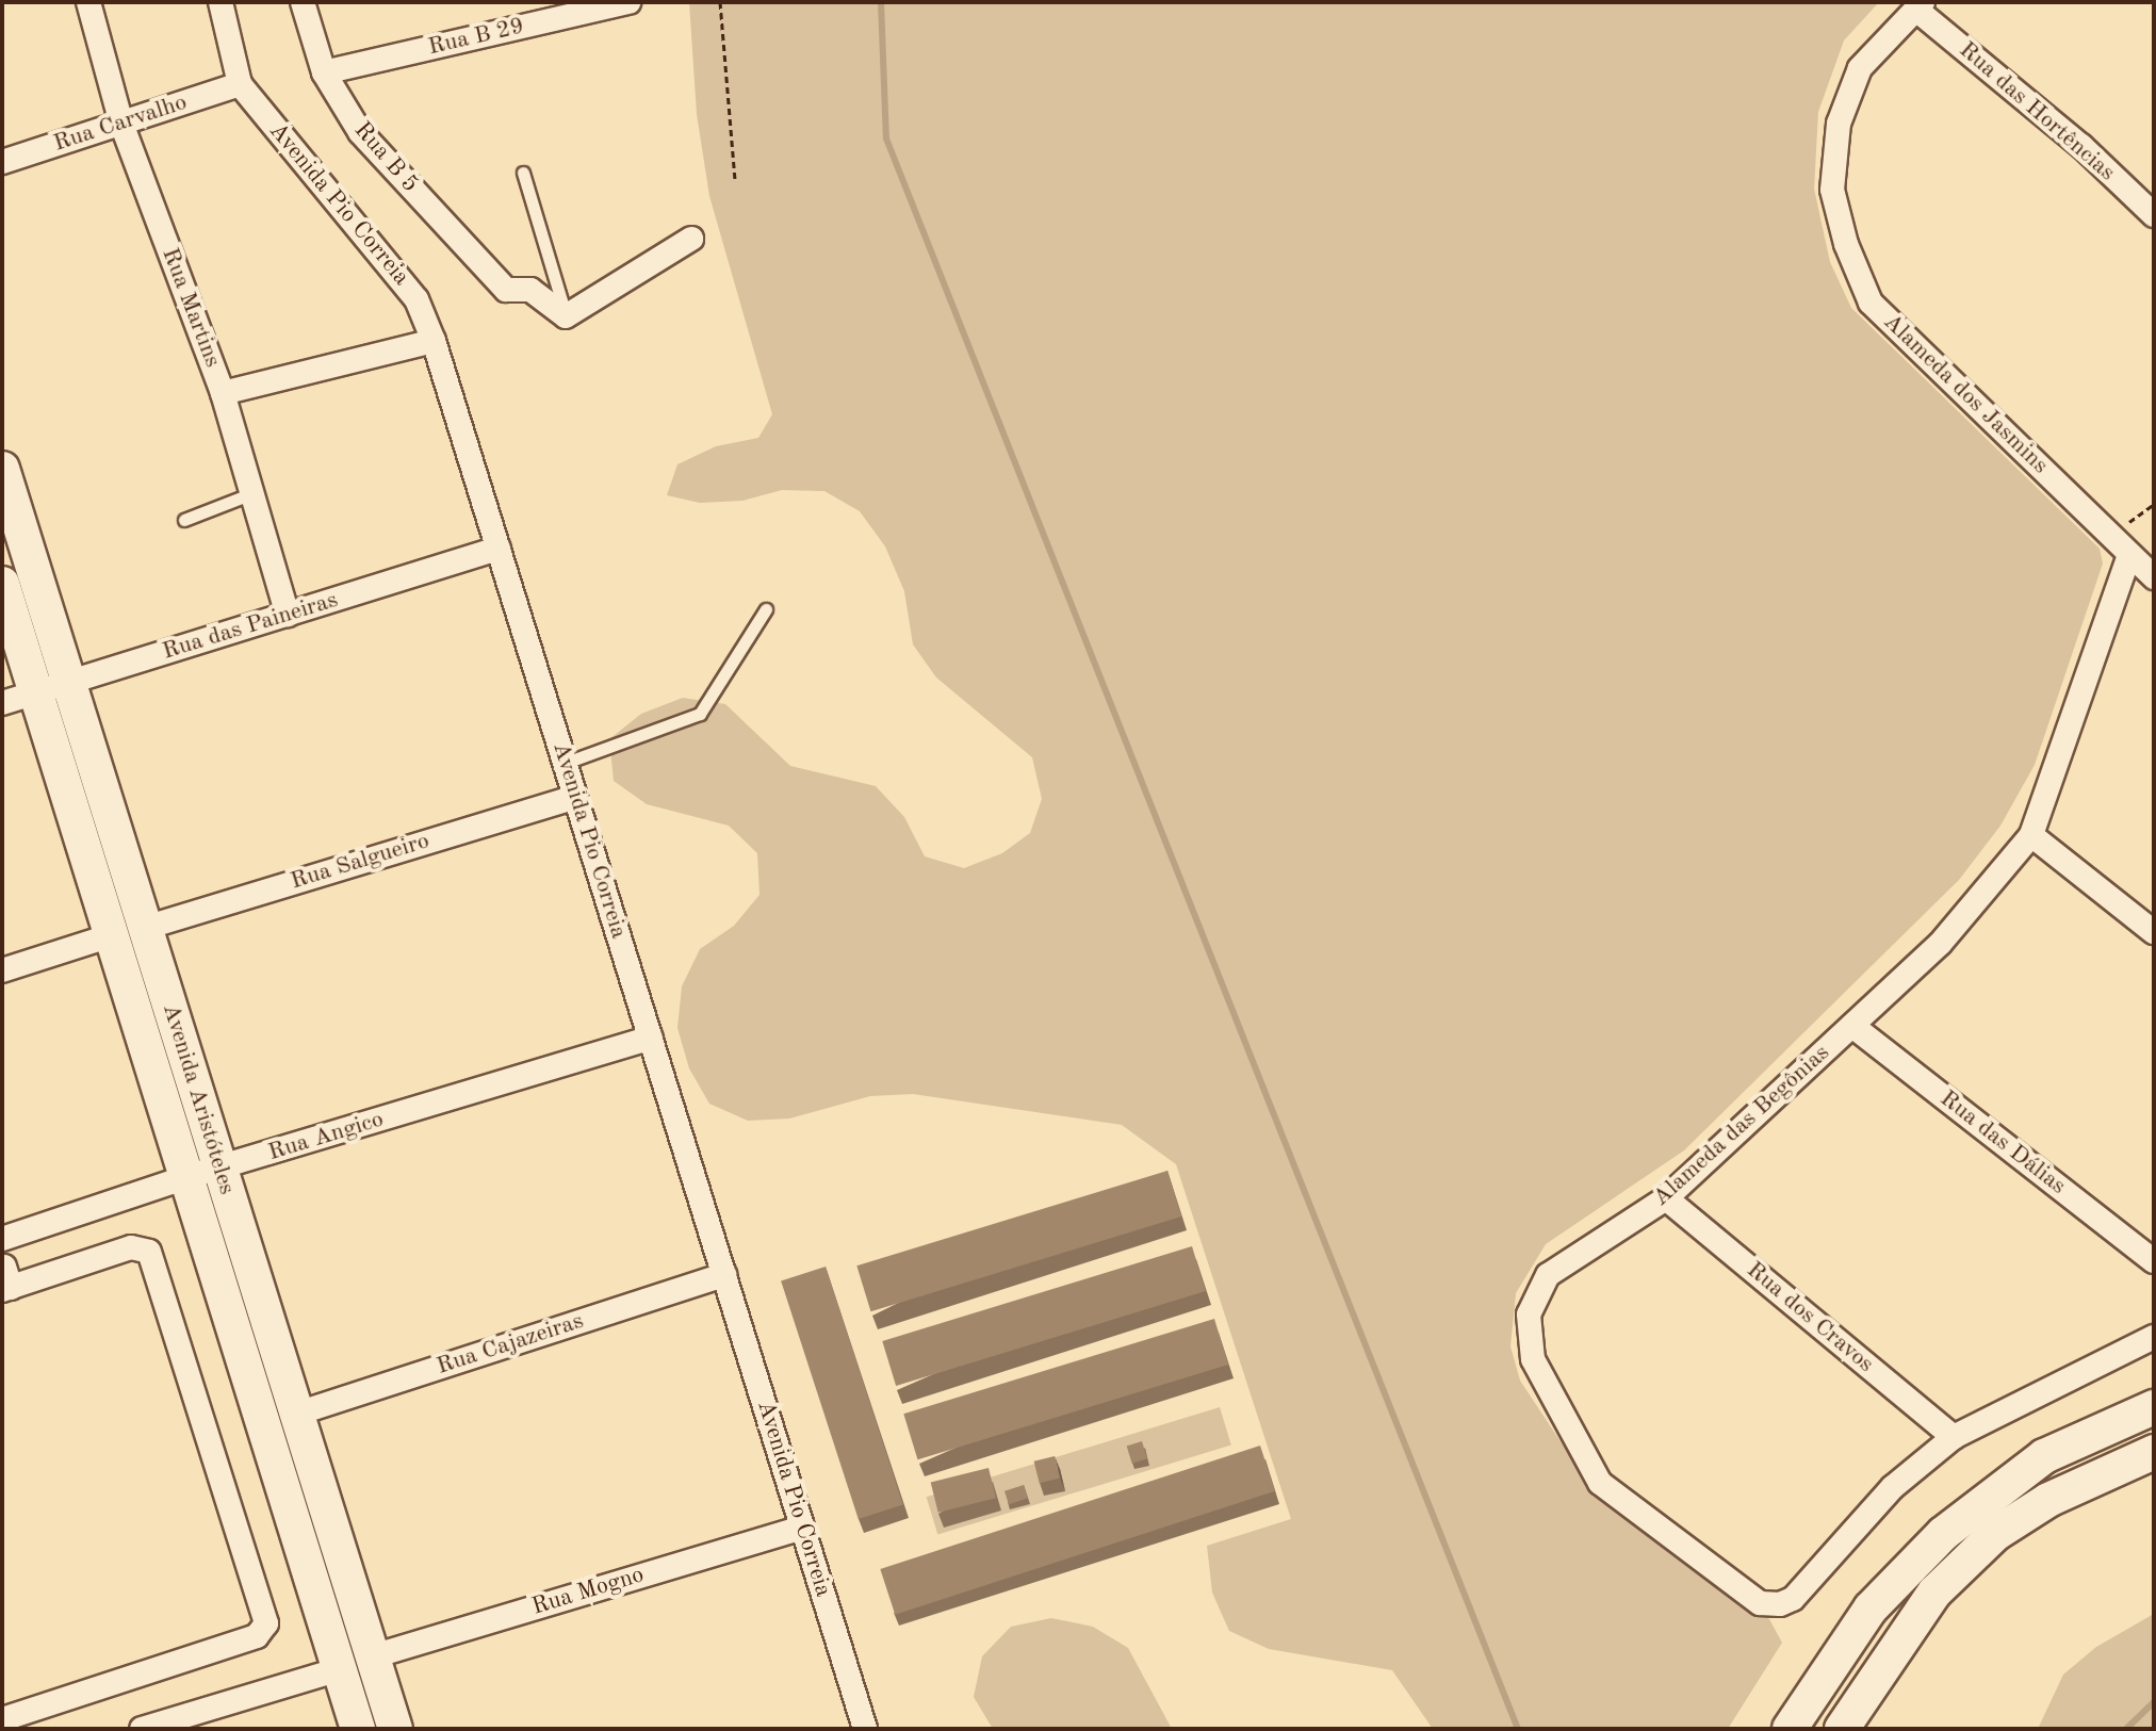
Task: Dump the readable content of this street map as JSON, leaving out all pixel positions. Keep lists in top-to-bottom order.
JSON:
{
  "streets": {
    "street": [
      "Rua B 29",
      "Rua das Hortências",
      "Rua Carvalho",
      "Rua B 5",
      "Avenida Pio Correia",
      "Rua Martins",
      "Alameda dos Jasmins",
      "Rua das Paineiras",
      "Rua Salgueiro",
      "Avenida Aristóteles",
      "Alameda das Begônias",
      "Rua Angico",
      "Rua das Dálias",
      "Rua dos Cravos",
      "Rua Cajazeiras",
      "Rua Mogno"
    ]
  },
  "crossings": [
    ["Rua B 29", "Rua B 5"],
    ["Rua das Hortências", "Alameda dos Jasmins"],
    ["Rua Carvalho", "Avenida Pio Correia"],
    ["Rua Carvalho", "Rua Martins"],
    ["Avenida Pio Correia", "Rua das Paineiras"],
    ["Avenida Pio Correia", "Rua Salgueiro"],
    ["Avenida Pio Correia", "Rua Angico"],
    ["Avenida Pio Correia", "Rua Cajazeiras"],
    ["Avenida Pio Correia", "Rua Mogno"],
    ["Rua Martins", "Rua das Paineiras"],
    ["Alameda dos Jasmins", "Alameda das Begônias"],
    ["Rua das Paineiras", "Avenida Aristóteles"],
    ["Rua Salgueiro", "Avenida Aristóteles"],
    ["Avenida Aristóteles", "Rua Angico"],
    ["Avenida Aristóteles", "Rua Cajazeiras"],
    ["Avenida Aristóteles", "Rua Mogno"],
    ["Alameda das Begônias", "Rua das Dálias"],
    ["Alameda das Begônias", "Rua dos Cravos"]
  ]
}
